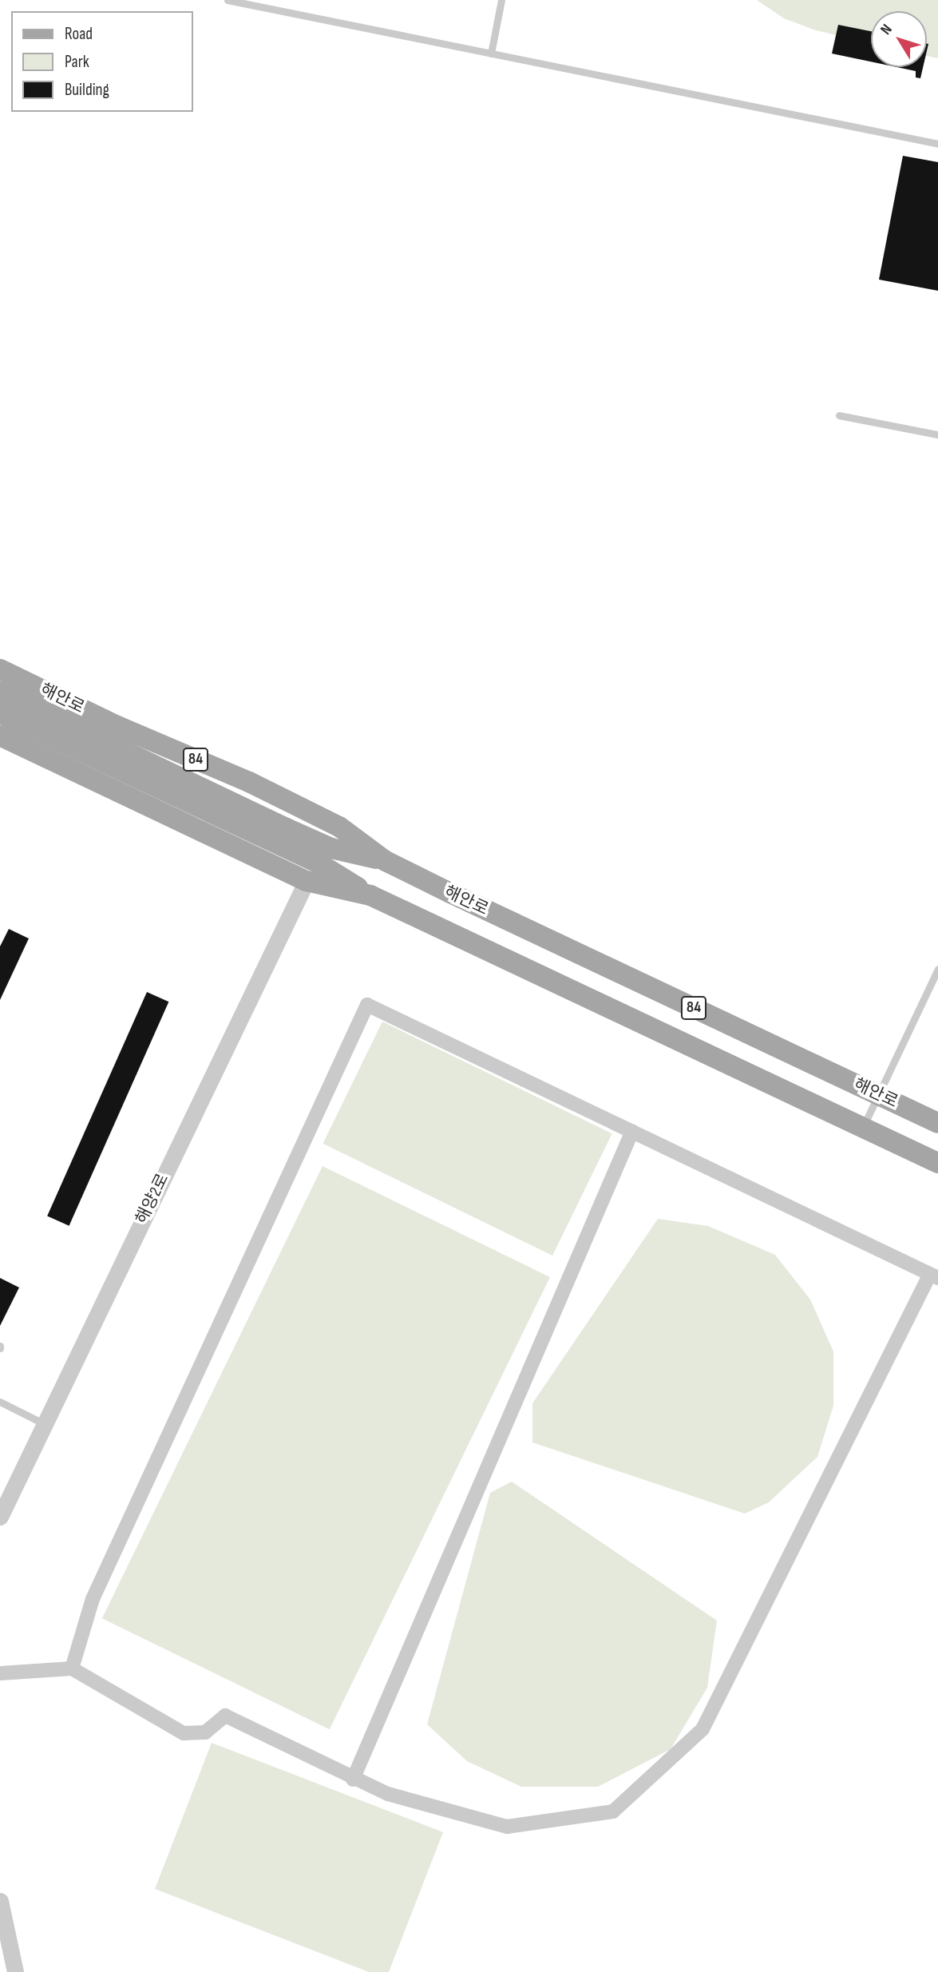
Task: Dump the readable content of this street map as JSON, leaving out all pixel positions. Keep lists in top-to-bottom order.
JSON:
{
  "streets": {
    "main road": ["해안로", "84"],
    "street": ["해양2로"]
  },
  "crossings": [
    ["해안로", "해양2로"]
  ],
  "legend": ["Road", "Park", "Building"],
  "north": "top left"
}
